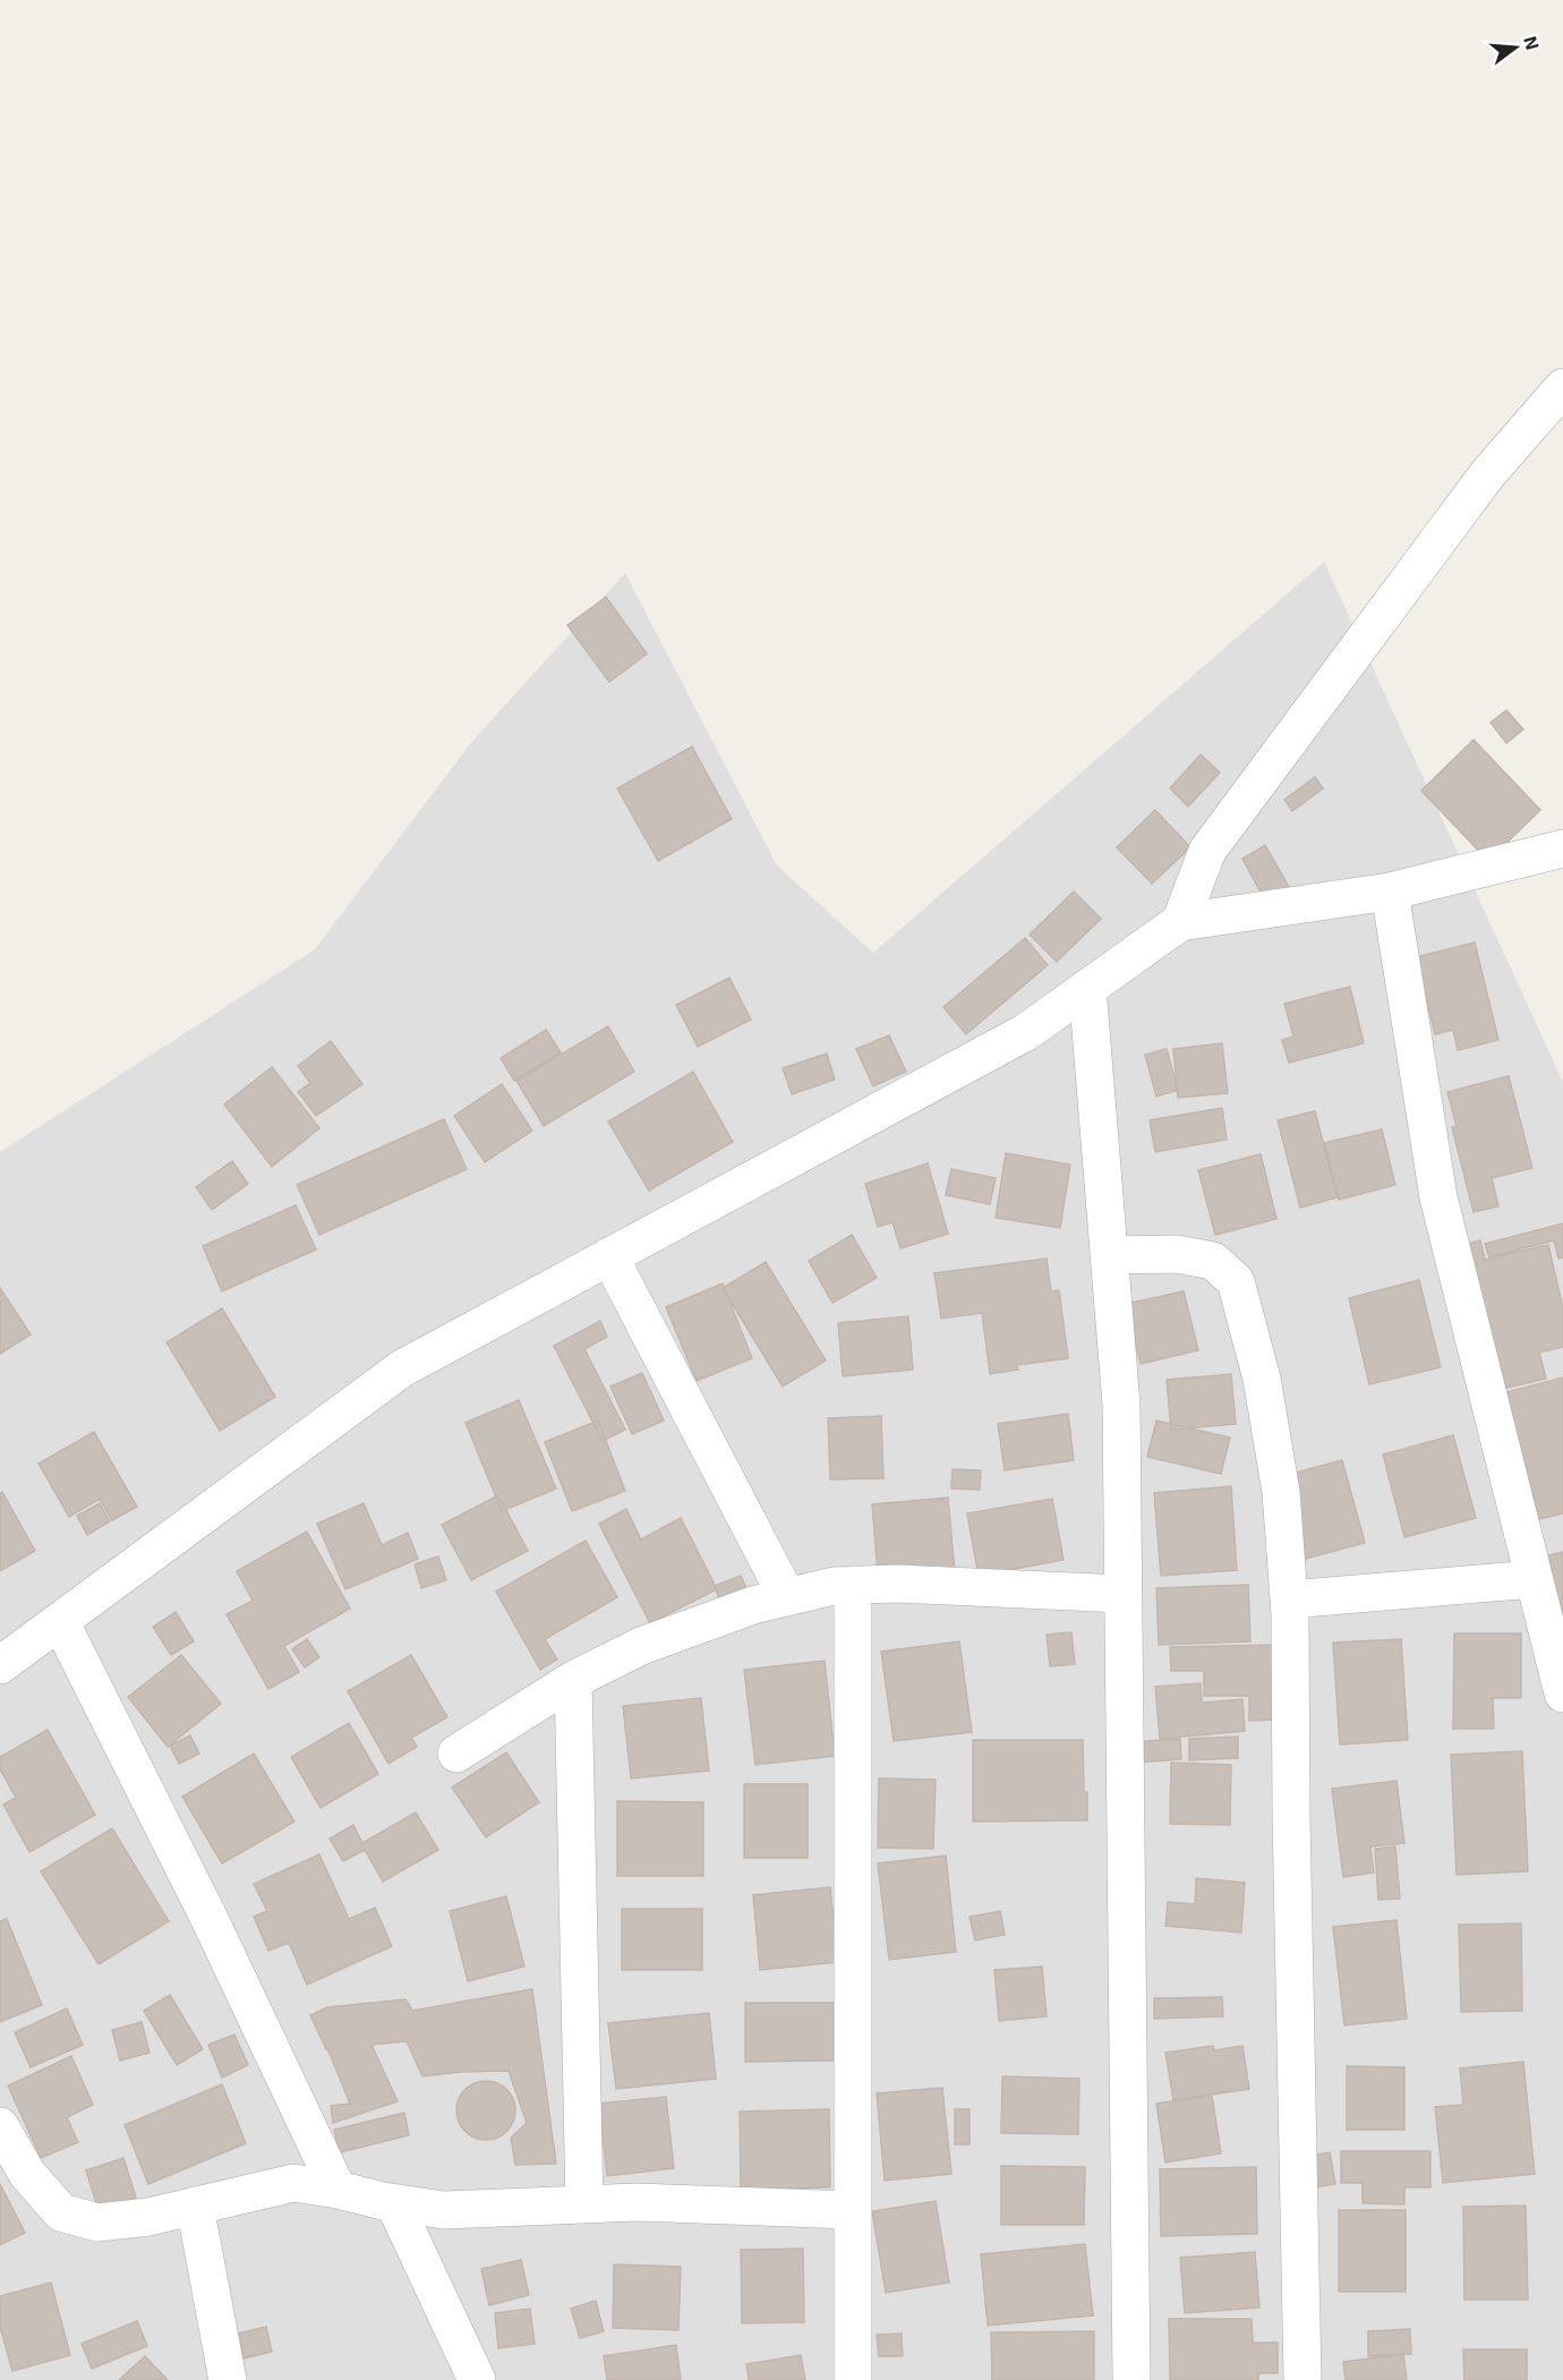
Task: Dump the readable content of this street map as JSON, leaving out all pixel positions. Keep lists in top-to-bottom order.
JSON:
{
  "north": "right"
}
